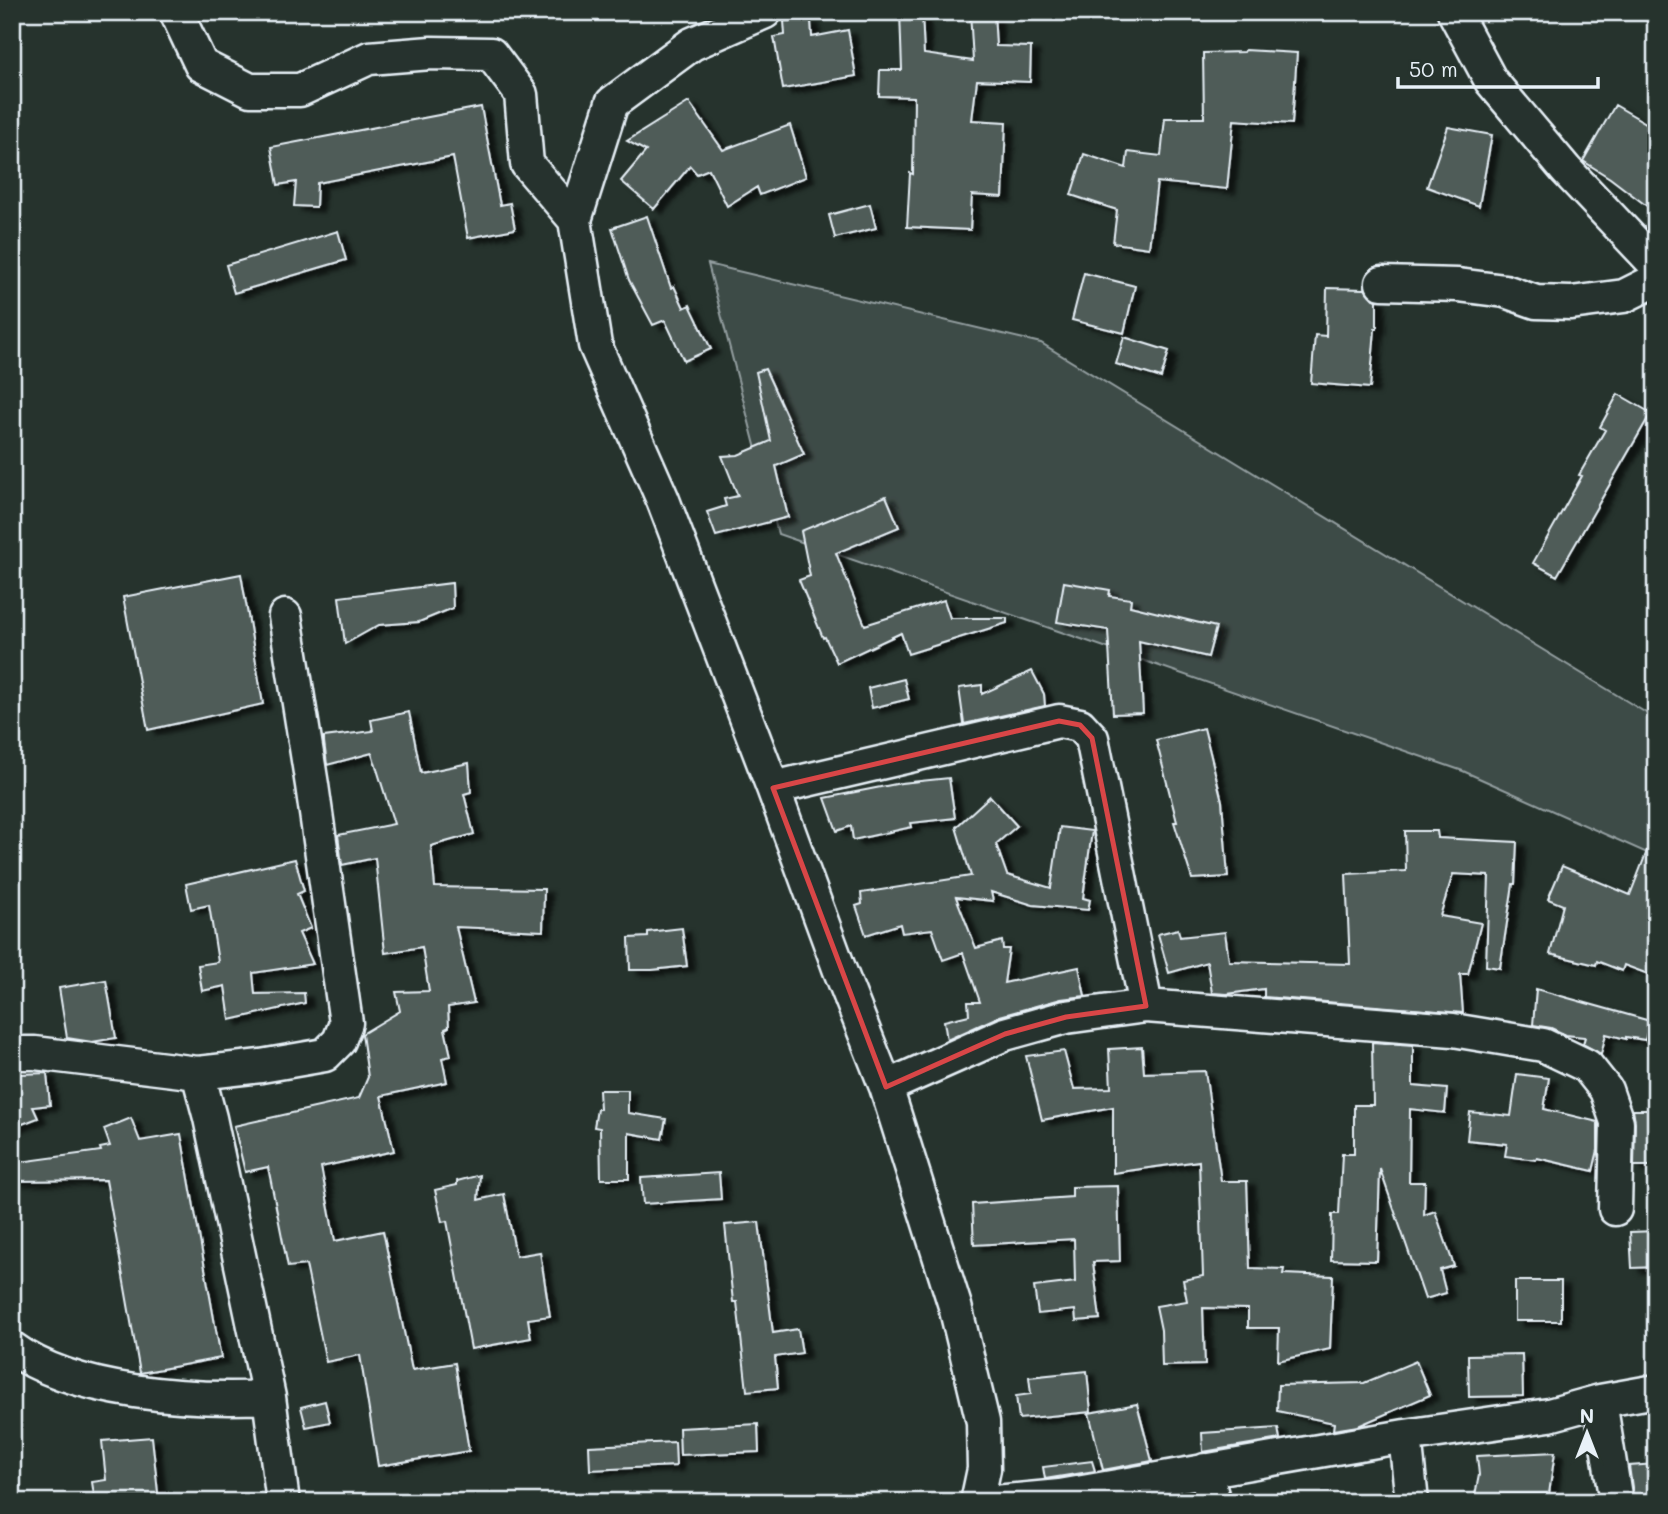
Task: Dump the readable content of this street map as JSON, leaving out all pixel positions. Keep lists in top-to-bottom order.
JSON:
{
  "scale_bar": "50 m",
  "north": "top"
}
